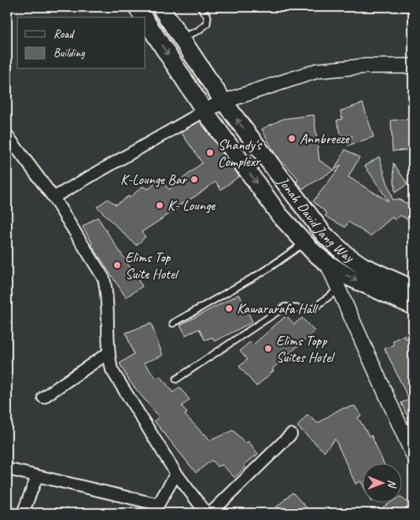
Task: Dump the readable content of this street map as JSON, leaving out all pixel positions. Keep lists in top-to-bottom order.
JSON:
{
  "streets": {
    "main road": ["Jonah David Jang Way"]
  },
  "places": [
    "Annbreeze",
    "Shandy's Complexr",
    "K-Lounge Bar",
    "K- Lounge",
    "Elims Top Suite Hotel",
    "Kawararafa Hall",
    "Elims Topp Suites Hotel"
  ],
  "legend": ["Road", "Building"],
  "north": "right"
}
